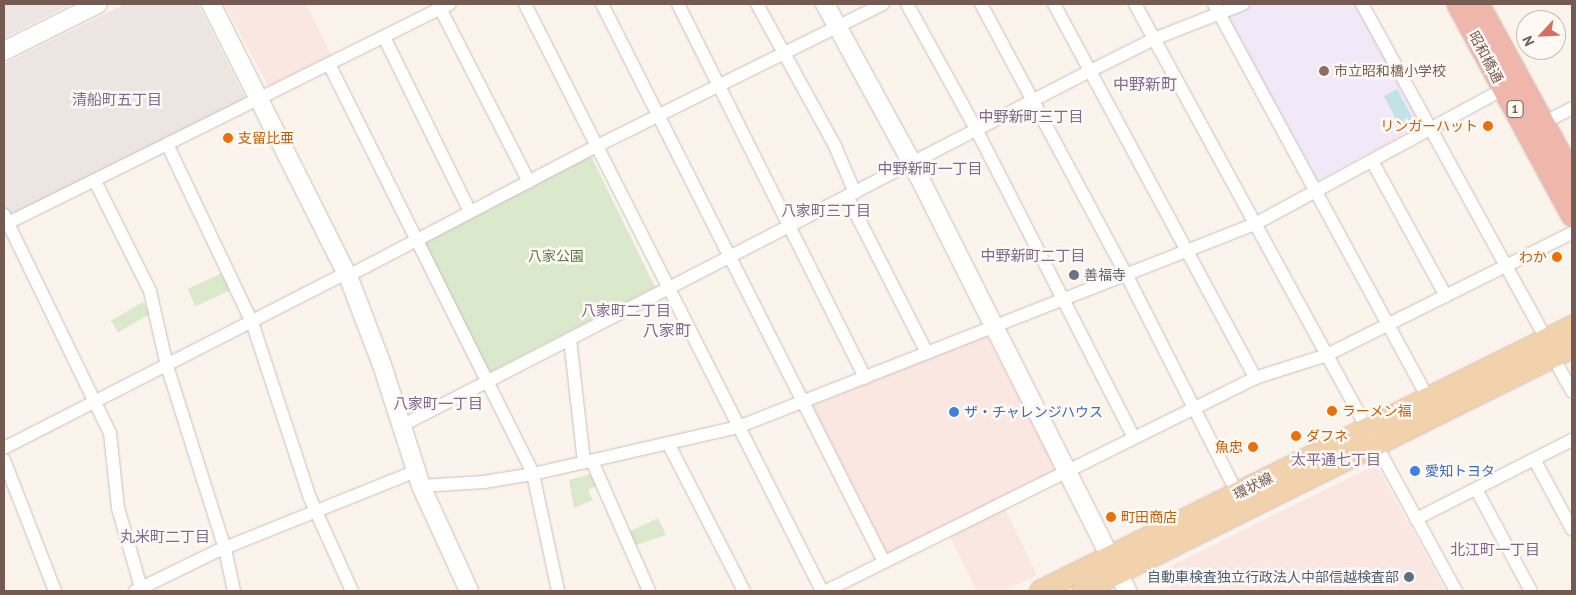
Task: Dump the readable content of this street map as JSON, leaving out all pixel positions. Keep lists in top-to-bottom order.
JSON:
{
  "streets": {
    "highway": ["昭和橋通", "1"],
    "main road": ["環状線"]
  },
  "districts": [
    "中野新町",
    "清船町五丁目",
    "中野新町三丁目",
    "中野新町一丁目",
    "八家町三丁目",
    "中野新町二丁目",
    "八家町二丁目",
    "八家町",
    "八家町一丁目",
    "太平通七丁目",
    "丸米町二丁目",
    "北江町一丁目"
  ],
  "parks": ["八家公園"],
  "places": [
    "市立昭和橋小学校",
    "リンガーハット",
    "支留比亜",
    "わか",
    "善福寺",
    "ラーメン福",
    "ザ・チャレンジハウス",
    "ダフネ",
    "魚忠",
    "愛知トヨタ",
    "町田商店",
    "自動車検査独立行政法人中部信越検査部"
  ],
  "north": "bottom left"
}
